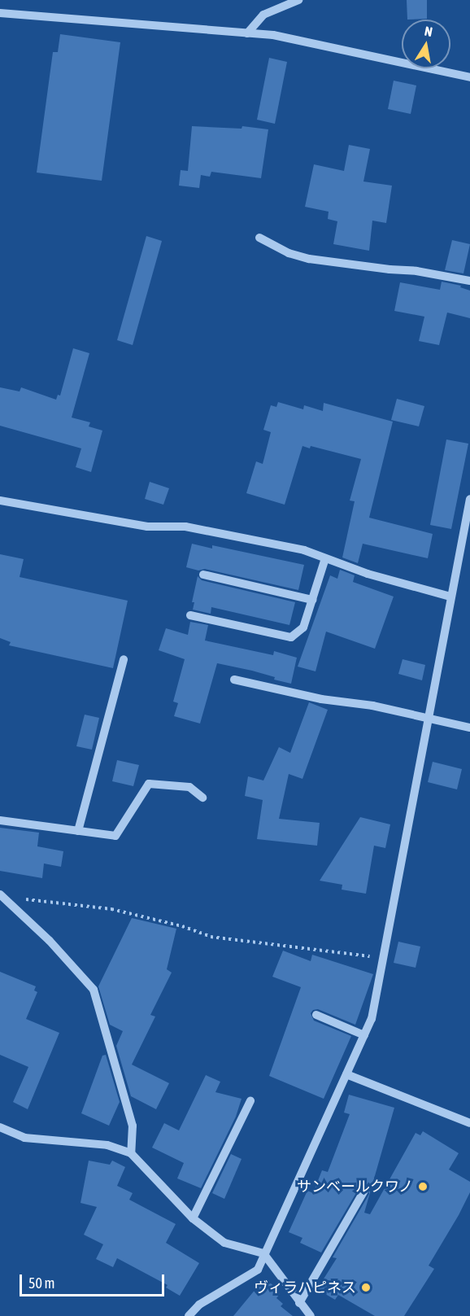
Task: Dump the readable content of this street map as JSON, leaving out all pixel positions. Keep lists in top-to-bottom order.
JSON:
{
  "places": ["サンベールクワノ", "ヴィラハピネス"],
  "scale_bar": "50 m",
  "north": "top"
}
